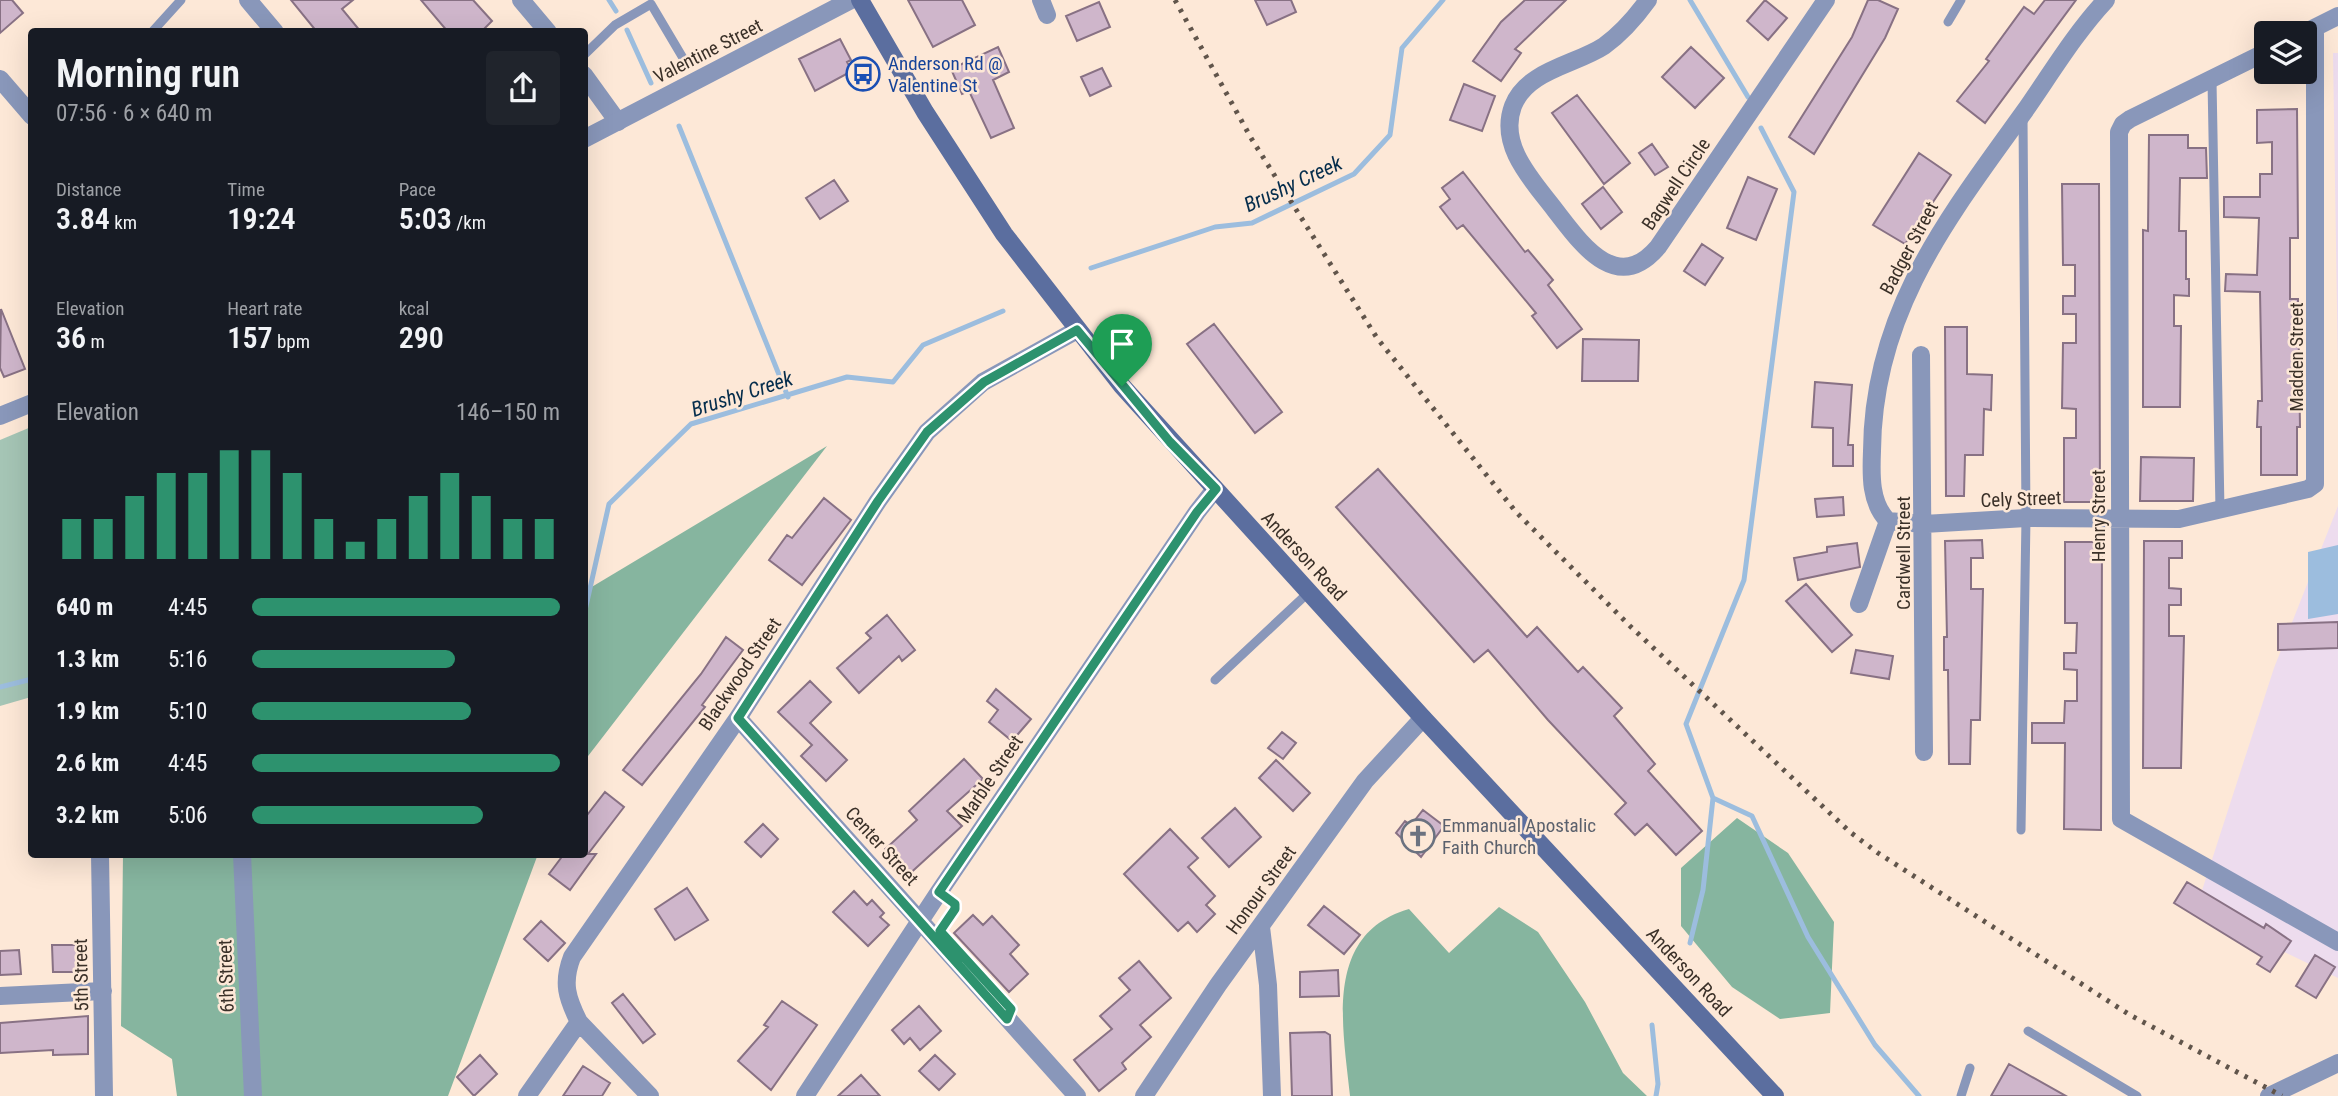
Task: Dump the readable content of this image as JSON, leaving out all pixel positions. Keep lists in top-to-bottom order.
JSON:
{
  "streets": {
    "main road": ["Anderson Road"],
    "street": [
      "Valentine Street",
      "Bagwell Circle",
      "Badger Street",
      "Madden Street",
      "Cely Street",
      "Henry Street",
      "Cardwell Street",
      "Blackwood Street",
      "Marble Street",
      "Center Street",
      "Honour Street",
      "5th Street",
      "6th Street"
    ]
  },
  "crossings": [
    ["Madden Street", "Cely Street"],
    ["Madden Street", "Henry Street"],
    ["Cely Street", "Henry Street"],
    ["Cely Street", "Cardwell Street"],
    ["Anderson Road", "Blackwood Street"],
    ["Anderson Road", "Marble Street"],
    ["Anderson Road", "Honour Street"],
    ["Blackwood Street", "Center Street"],
    ["Marble Street", "Center Street"]
  ],
  "water": ["Brushy Creek"],
  "places": {
    "bus stop": ["Anderson Rd @ Valentine St"],
    "church": ["Emmanual Apostalic Faith Church"]
  },
  "page": {
    "heading": ["Morning run", "07:56 · 6 × 640 m"],
    "stats": [
      ["Distance", "3.84 km"],
      ["Time", "19:24"],
      ["Pace", "5:03 /km"],
      ["Elevation", "36 m"],
      ["Heart rate", "157 bpm"],
      ["kcal", "290"]
    ],
    "chart": ["Elevation", "146–150 m"],
    "list": [
      {
        "name": "640 m",
        "note": "4:45"
      },
      {
        "name": "1.3 km",
        "note": "5:16"
      },
      {
        "name": "1.9 km",
        "note": "5:10"
      },
      {
        "name": "2.6 km",
        "note": "4:45"
      },
      {
        "name": "3.2 km",
        "note": "5:06"
      }
    ]
  }
}
